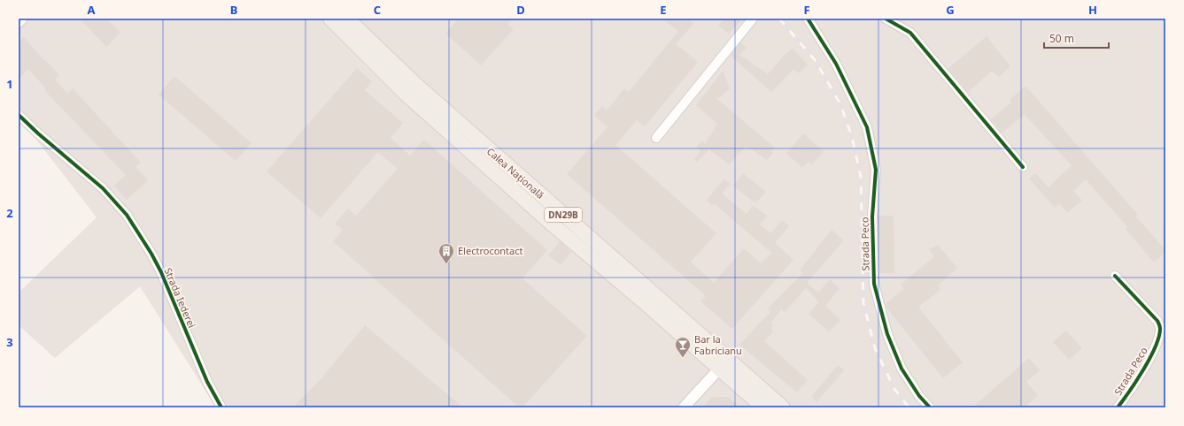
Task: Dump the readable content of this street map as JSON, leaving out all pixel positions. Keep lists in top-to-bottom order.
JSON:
{
  "streets": {
    "main road": ["Calea Națională", "DN29B"],
    "street": ["Strada Peco", "Strada Iederei"]
  },
  "places": {
    "building": ["Electrocontact"],
    "bar": ["Bar la Fabricianu"]
  },
  "scale_bar": "50 m",
  "grid": {
    "columns": [
      "A",
      "B",
      "C",
      "D",
      "E",
      "F",
      "G",
      "H"
    ],
    "rows": ["1", "2", "3"]
  }
}
